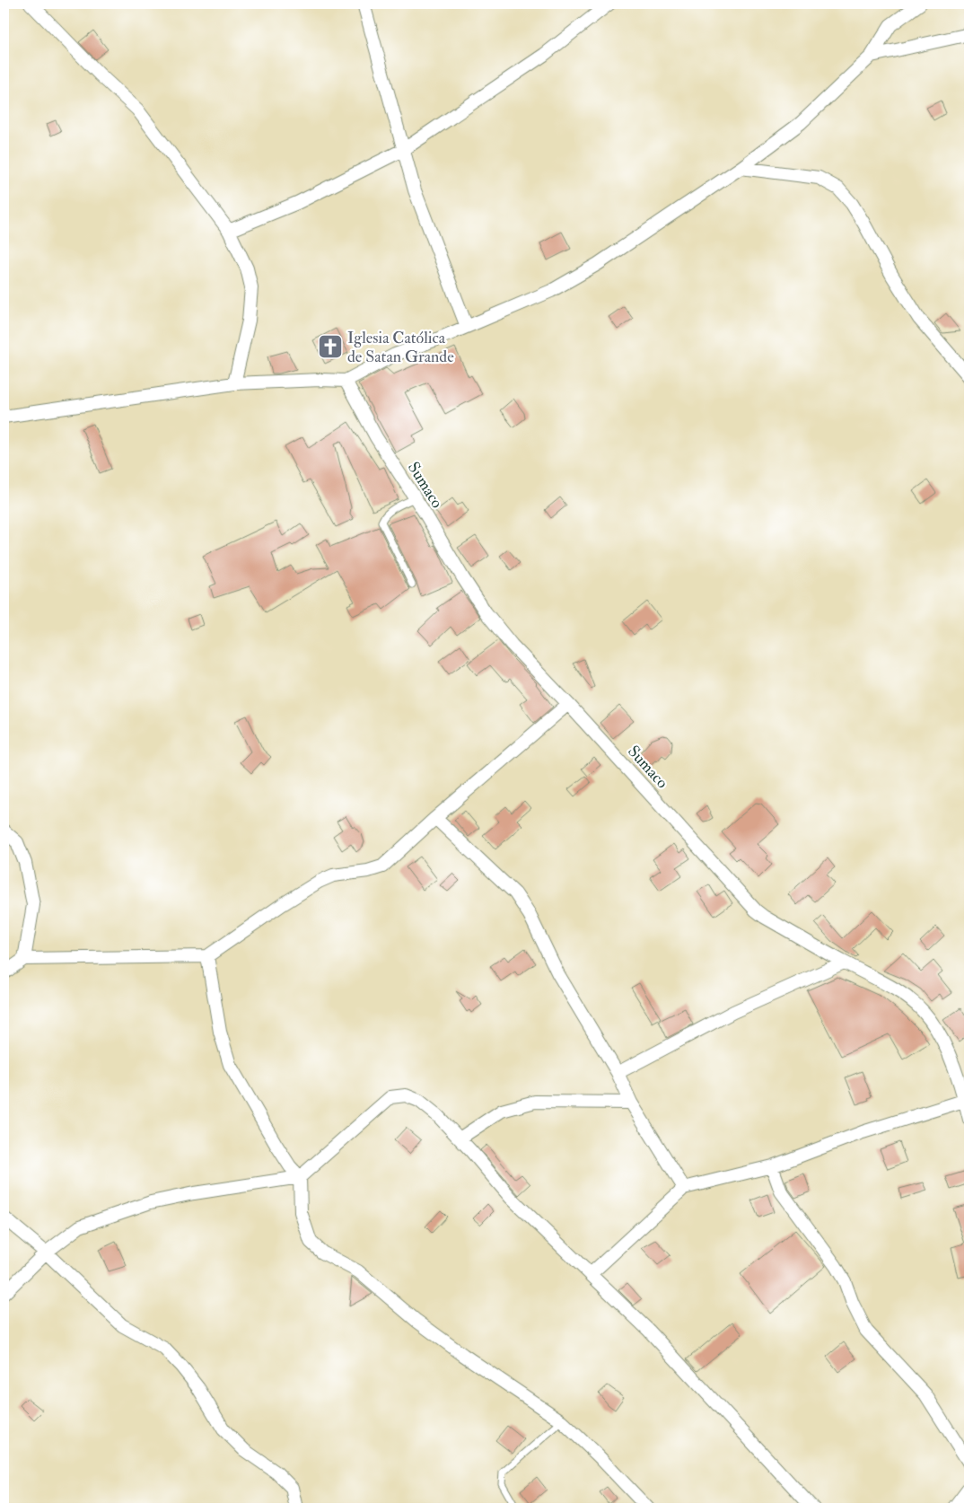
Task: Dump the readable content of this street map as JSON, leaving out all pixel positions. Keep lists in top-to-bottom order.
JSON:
{
  "streets": {
    "street": ["Sumaco"]
  },
  "places": {
    "church": ["Iglesia Católica de Satan Grande"]
  }
}
